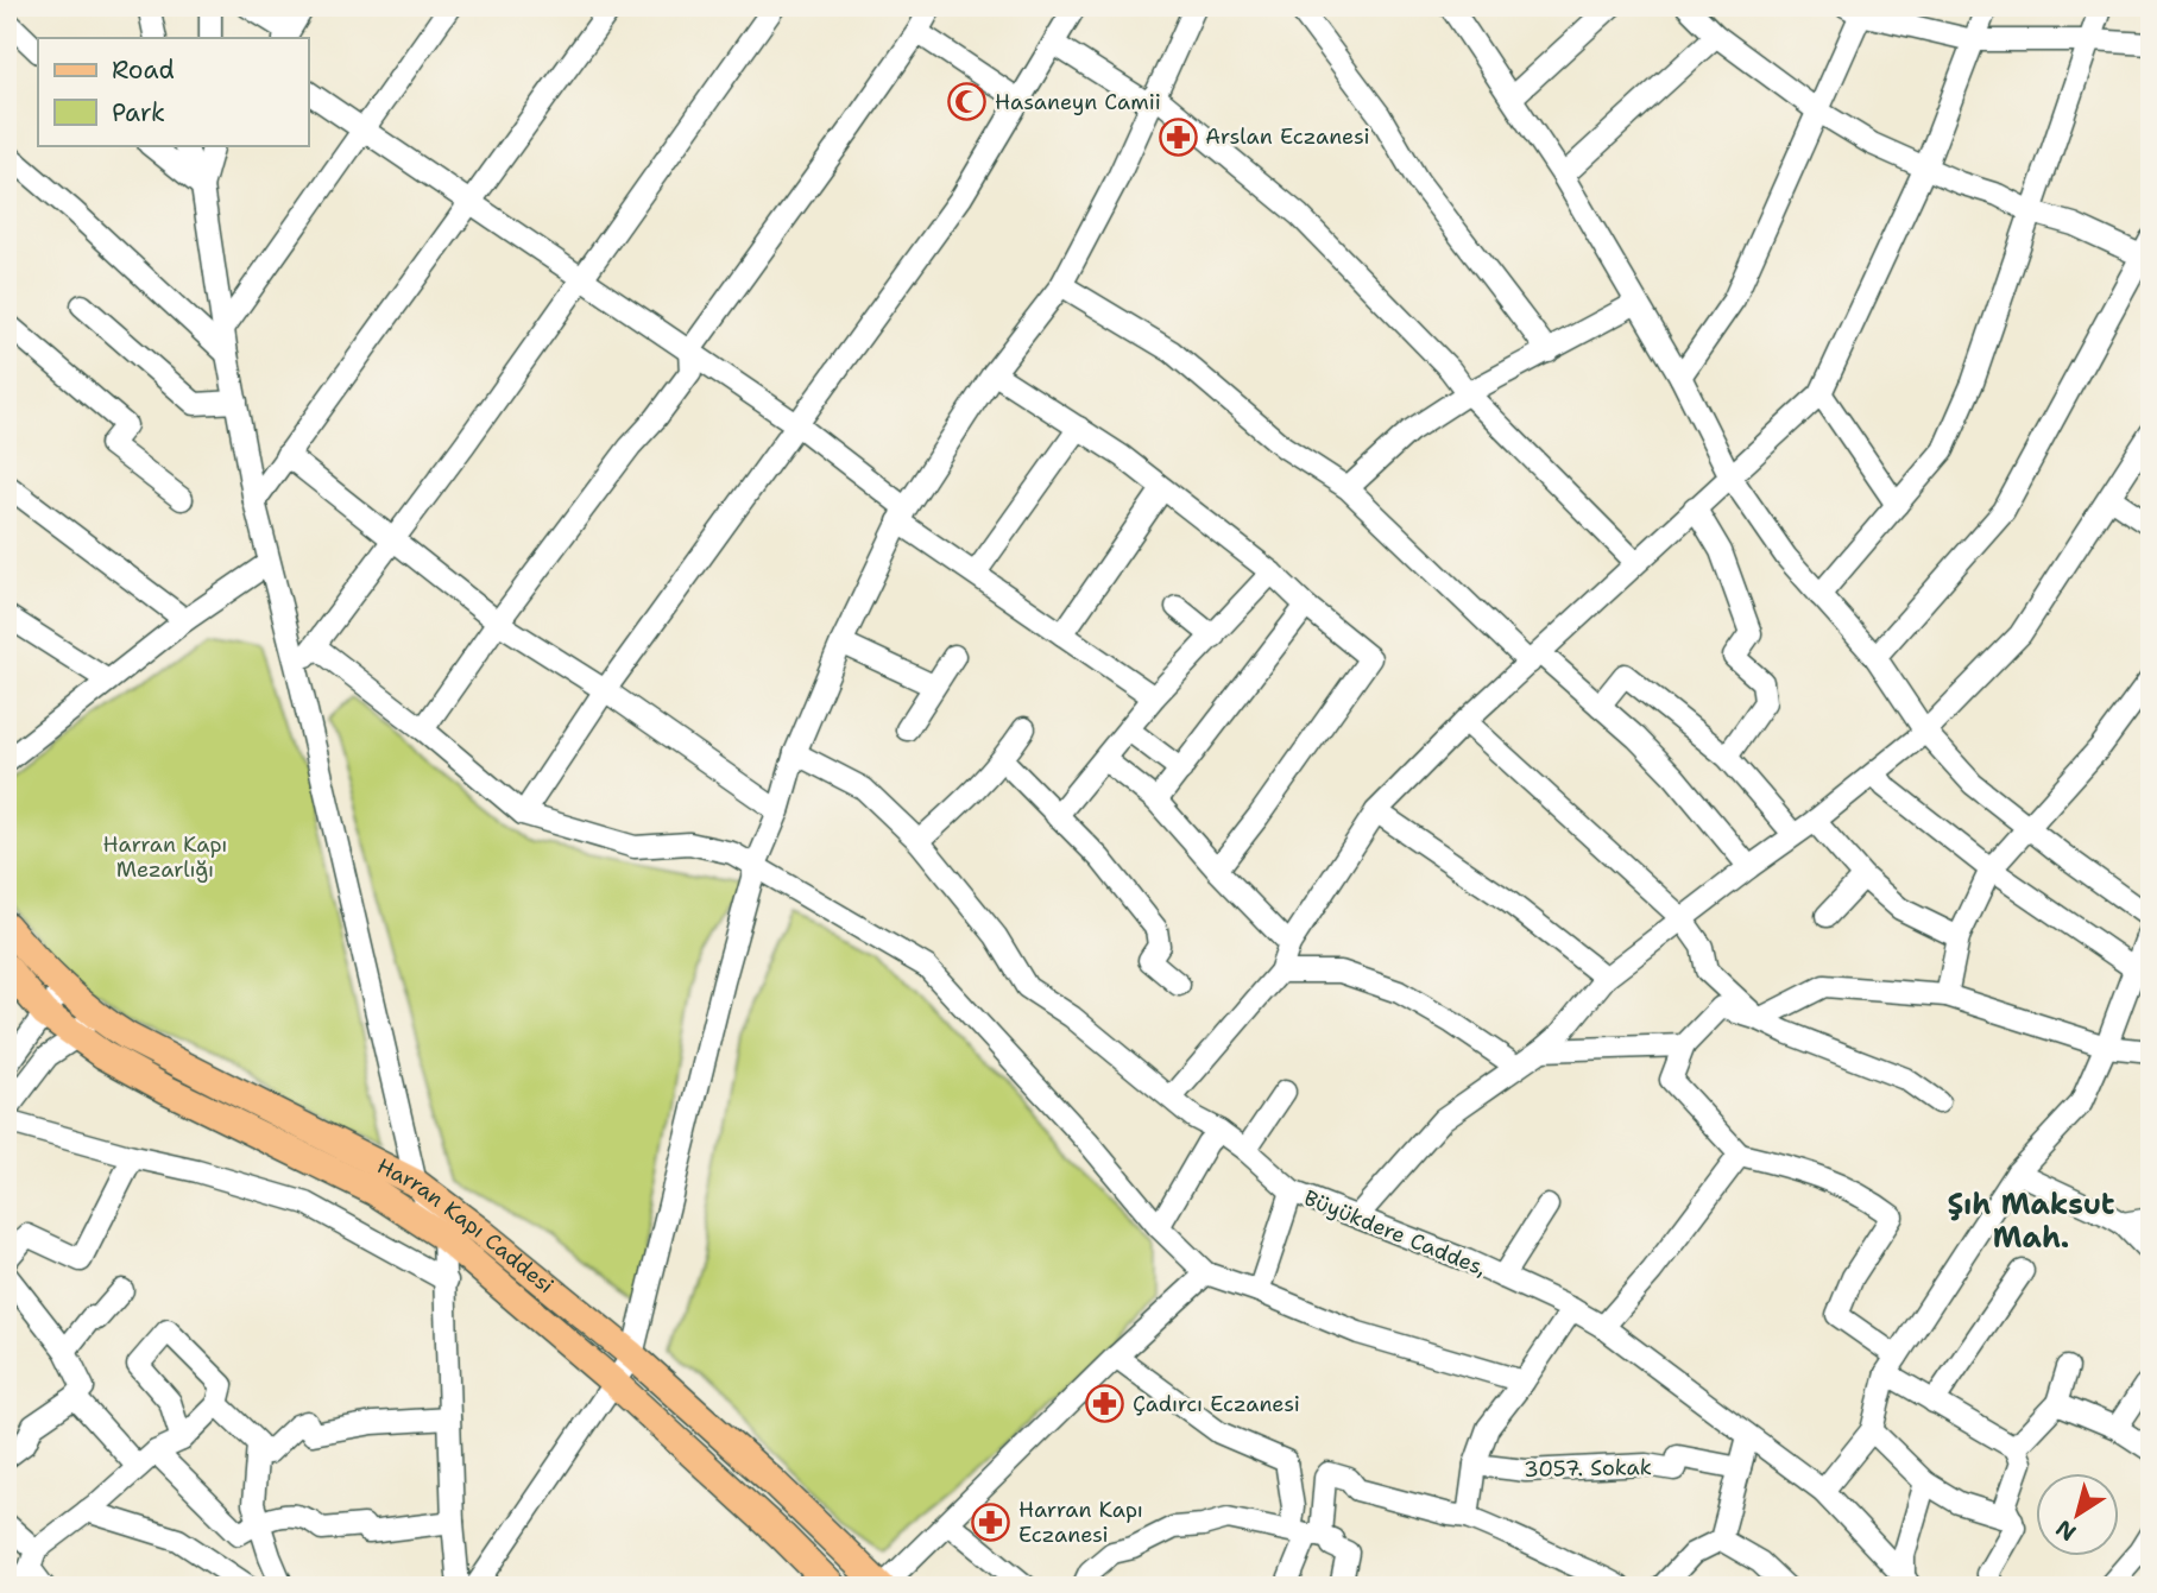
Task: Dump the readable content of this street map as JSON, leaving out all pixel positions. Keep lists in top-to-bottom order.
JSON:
{
  "streets": {
    "main road": ["Harran Kapı Caddesi"],
    "street": ["Büyükdere Caddes,", "3057. Sokak"]
  },
  "districts": ["Şıh Maksut Mah."],
  "parks": ["Harran Kapı Mezarlığı"],
  "places": {
    "mosque": ["Hasaneyn Camii"],
    "pharmacy": ["Arslan Eczanesi", "Çadırcı Eczanesi", "Harran Kapı Eczanesi"]
  },
  "legend": ["Road", "Park"],
  "north": "bottom left"
}
